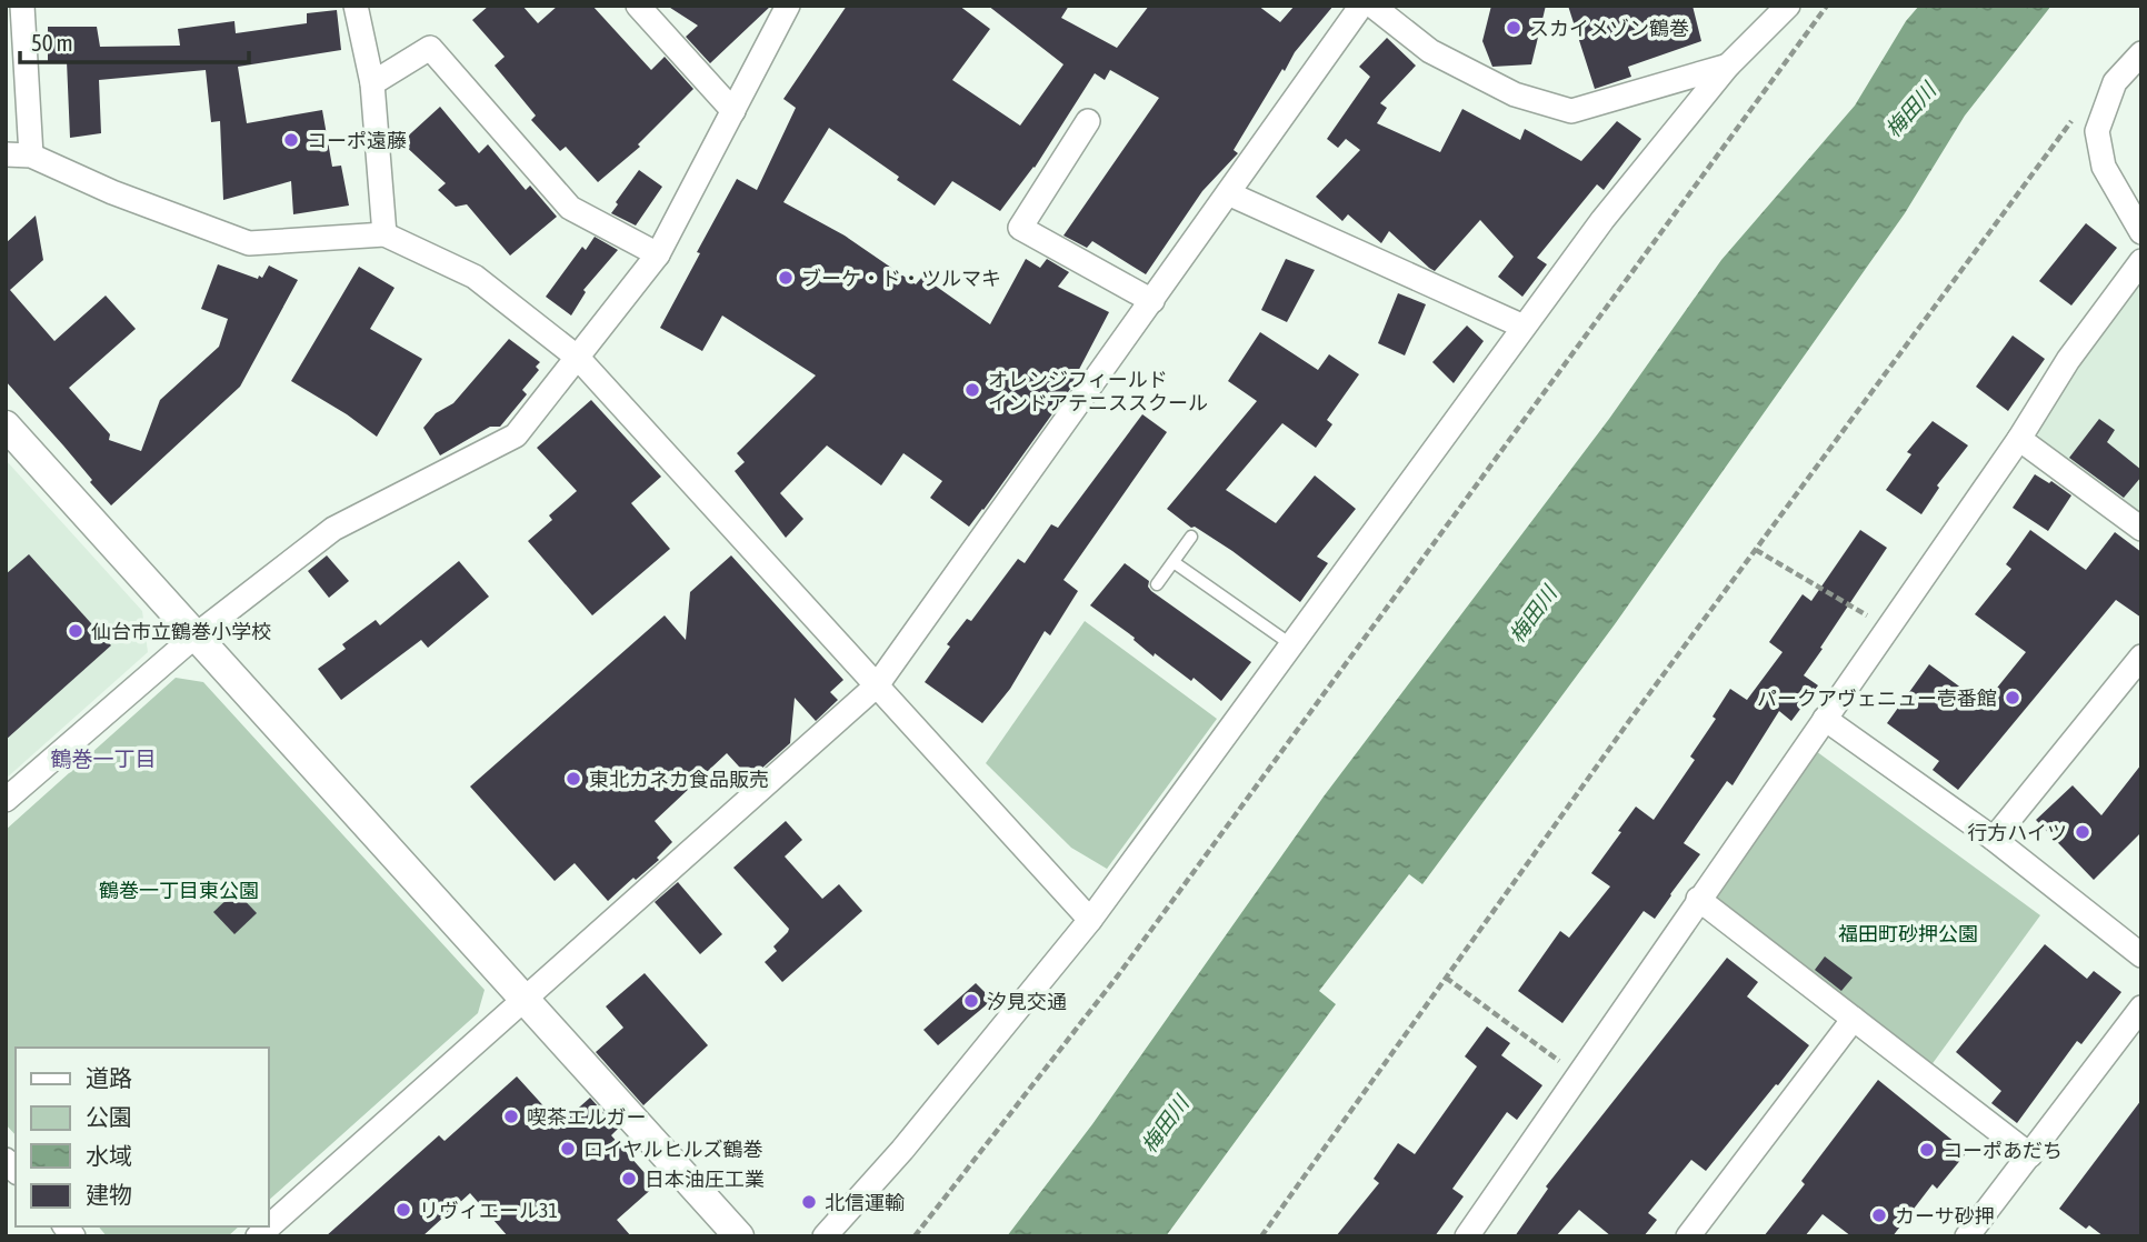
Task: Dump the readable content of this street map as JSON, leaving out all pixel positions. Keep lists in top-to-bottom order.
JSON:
{
  "districts": ["鶴巻一丁目"],
  "water": ["梅田川"],
  "parks": ["鶴巻一丁目東公園", "福田町砂押公園"],
  "places": [
    "スカイメゾン鶴巻",
    "コーポ遠藤",
    "ブーケ・ド・ツルマキ",
    "オレンジフィールド インドアテニススクール",
    "仙台市立鶴巻小学校",
    "パークアヴェニュー壱番館",
    "東北カネカ食品販売",
    "行方ハイツ",
    "汐見交通",
    "喫茶エルガー",
    "ロイヤルヒルズ鶴巻",
    "コーポあだち",
    "日本油圧工業",
    "北信運輸",
    "リヴィエール31",
    "カーサ砂押"
  ],
  "legend": [
    "道路",
    "公園",
    "水域",
    "建物"
  ],
  "scale_bar": "50 m"
}
